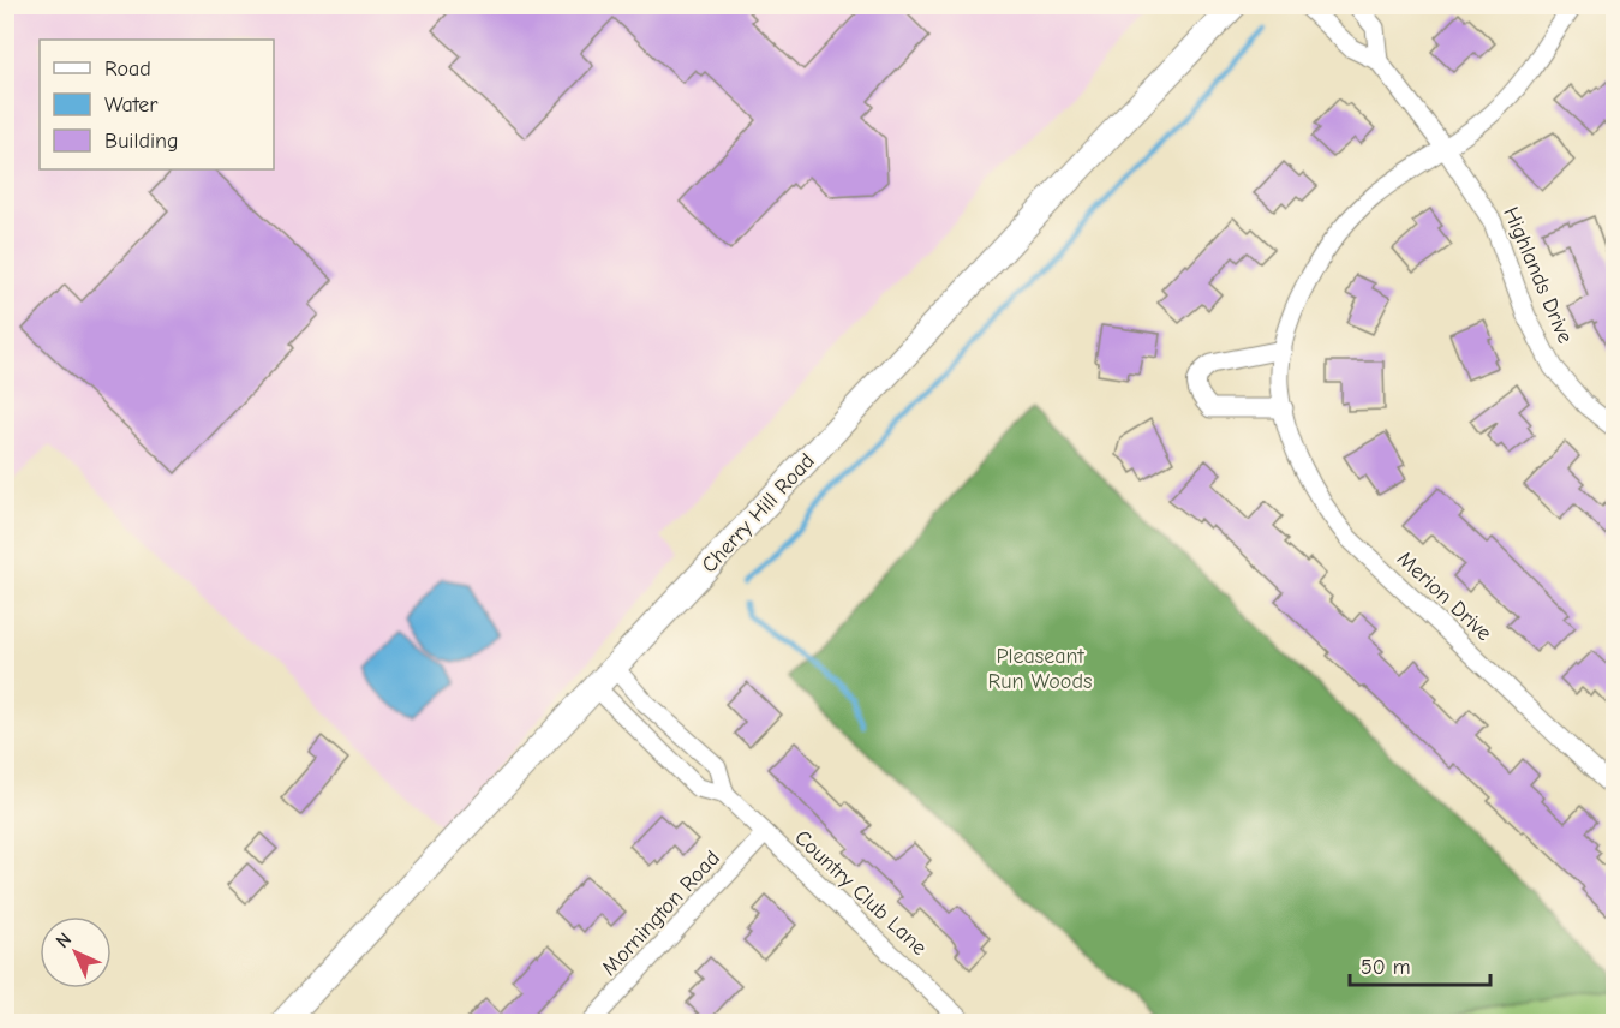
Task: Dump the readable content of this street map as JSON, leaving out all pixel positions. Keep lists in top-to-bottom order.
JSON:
{
  "streets": {
    "main road": ["Cherry Hill Road"],
    "street": [
      "Highlands Drive",
      "Merion Drive",
      "Country Club Lane",
      "Mornington Road"
    ]
  },
  "crossings": [
    ["Highlands Drive", "Merion Drive"],
    ["Cherry Hill Road", "Country Club Lane"],
    ["Country Club Lane", "Mornington Road"]
  ],
  "parks": ["Pleaseant Run Woods"],
  "legend": ["Road", "Water", "Building"],
  "scale_bar": "50 m",
  "north": "top left"
}
